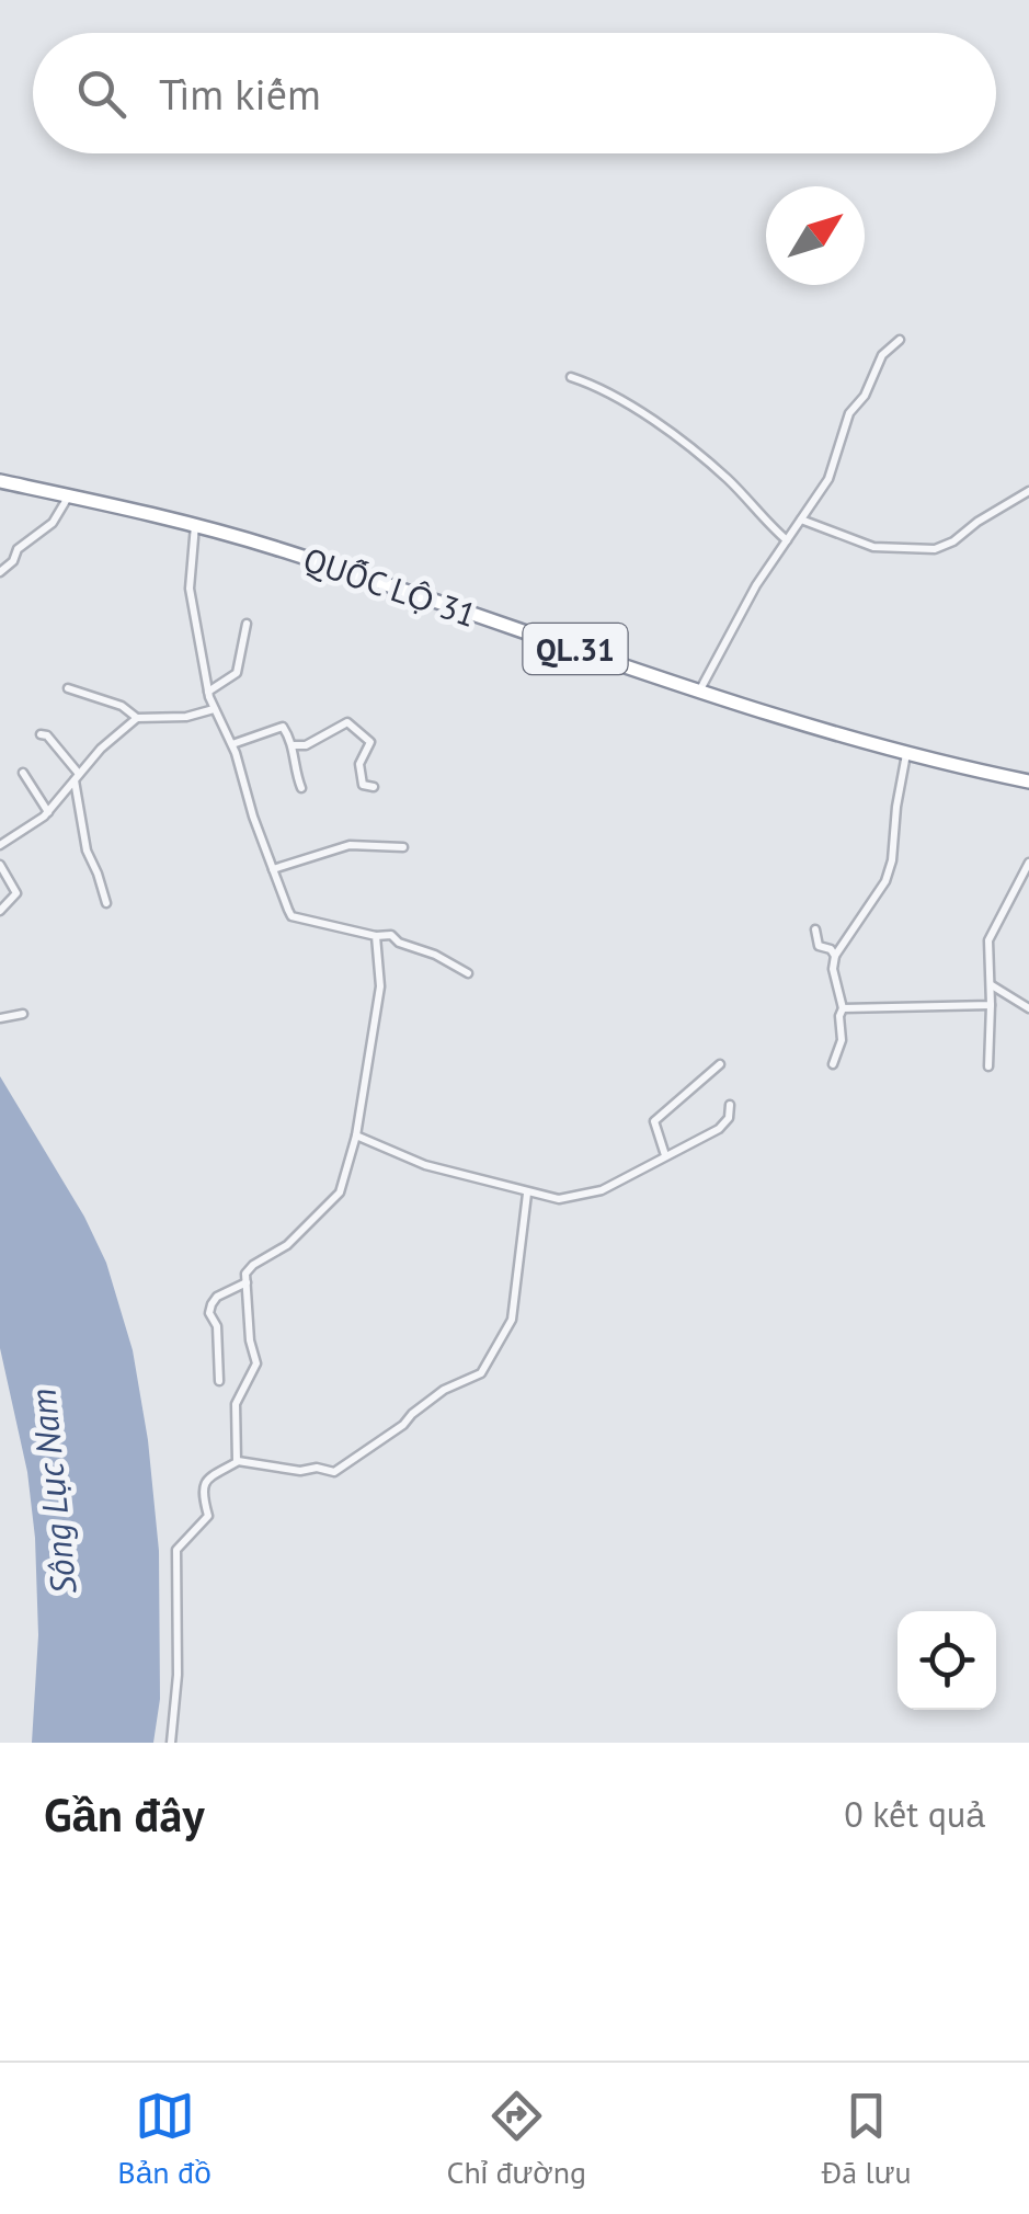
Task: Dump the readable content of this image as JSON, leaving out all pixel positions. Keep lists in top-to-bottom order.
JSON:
{
  "streets": {
    "highway": ["QUỐC LỘ 31", "QL.31"]
  },
  "water": ["Sông Lục Nam"],
  "north": "top right",
  "page": {
    "search": "Tìm kiếm",
    "heading": ["Gần đây", "0 kết quả"],
    "nav": ["Bản đồ", "Chỉ đường", "Đã lưu"]
  }
}
